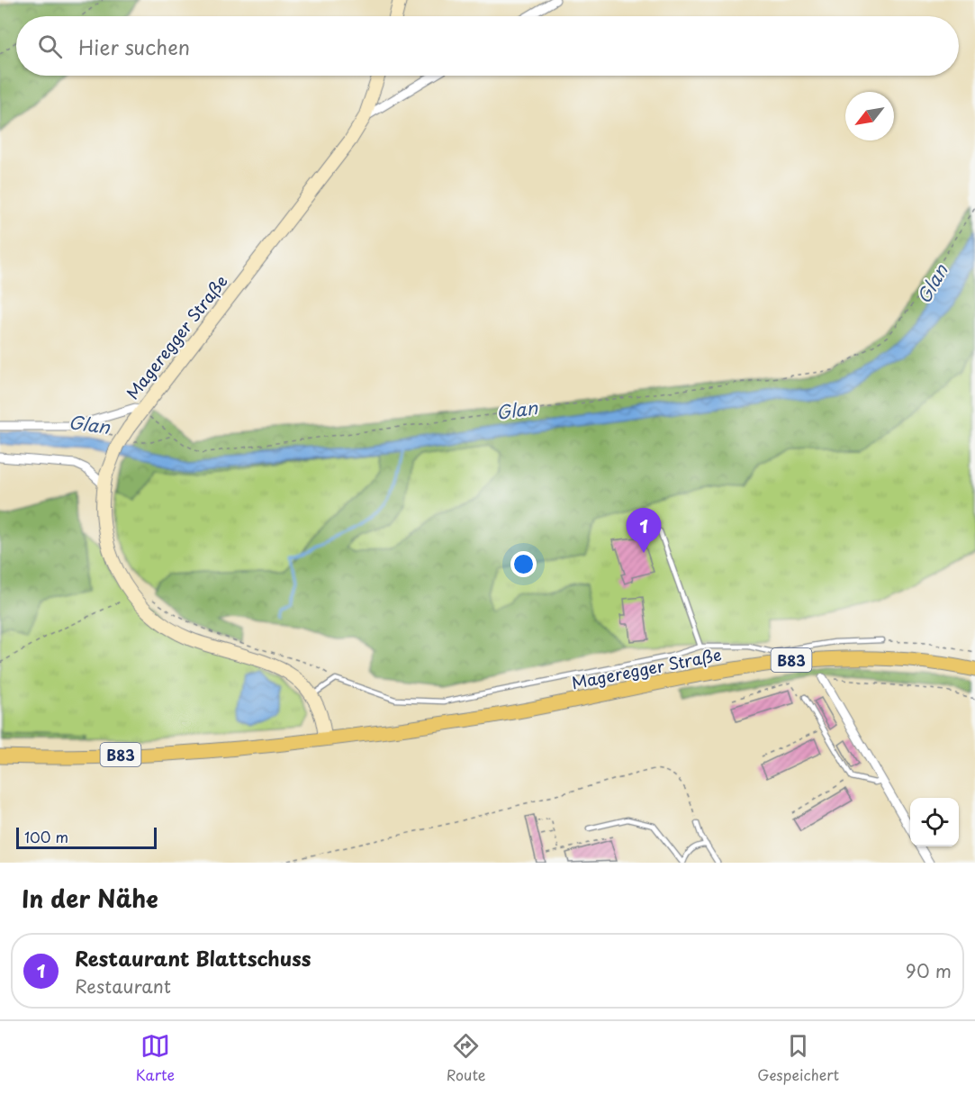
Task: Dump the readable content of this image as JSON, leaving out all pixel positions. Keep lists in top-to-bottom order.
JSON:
{
  "streets": {
    "main road": ["Mageregger Straße", "B83"]
  },
  "water": ["Glan"],
  "scale_bar": "100 m",
  "north": "bottom left",
  "page": {
    "search": "Hier suchen",
    "pins": "1",
    "scale": "100 m",
    "heading": "In der Nähe",
    "list": [
      {
        "mark": "1",
        "name": "Restaurant Blattschuss",
        "note": "Restaurant",
        "value": "90 m"
      }
    ],
    "nav": ["Karte", "Route", "Gespeichert"]
  }
}
